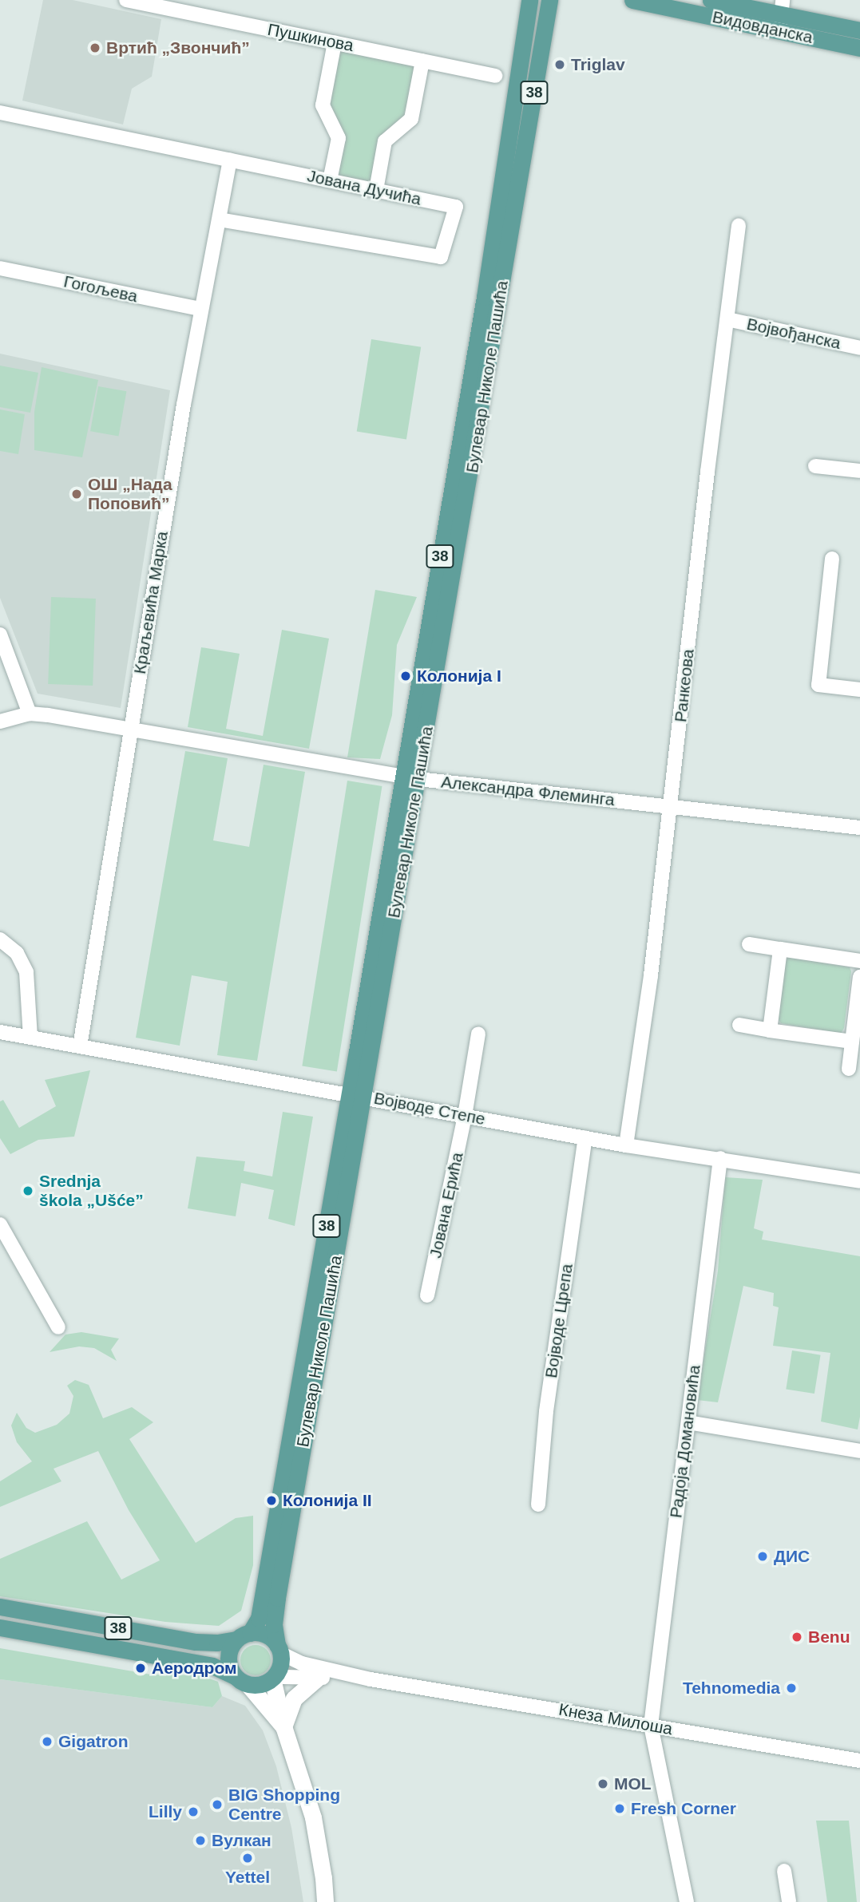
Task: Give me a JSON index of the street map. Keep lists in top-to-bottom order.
{
  "streets": {
    "main road": ["Видовданска", "38", "Булевар Николе Пашића"],
    "street": [
      "Пушкинова",
      "Јована Дучића",
      "Гогољева",
      "Војвођанска",
      "Краљевића Марка",
      "Ранкеова",
      "Александра Флеминга",
      "Војводе Степе",
      "Јована Ерића",
      "Војводе Црепа",
      "Радоја Домановића",
      "Кнеза Милоша"
    ]
  },
  "crossings": [
    ["38", "Булевар Николе Пашића"],
    ["38", "Кнеза Милоша"],
    ["Јована Дучића", "Краљевића Марка"],
    ["Гогољева", "Краљевића Марка"],
    ["Војвођанска", "Ранкеова"],
    ["Булевар Николе Пашића", "Александра Флеминга"],
    ["Булевар Николе Пашића", "Војводе Степе"],
    ["Булевар Николе Пашића", "Кнеза Милоша"],
    ["Краљевића Марка", "Александра Флеминга"],
    ["Краљевића Марка", "Војводе Степе"],
    ["Ранкеова", "Александра Флеминга"],
    ["Ранкеова", "Војводе Степе"],
    ["Војводе Степе", "Јована Ерића"],
    ["Војводе Степе", "Војводе Црепа"],
    ["Војводе Степе", "Радоја Домановића"],
    ["Радоја Домановића", "Кнеза Милоша"]
  ],
  "places": [
    "Вртић „Звончић”",
    "Triglav",
    "ОШ „Нада Поповић”",
    "Колонија I",
    "Srednja škola „Ušće”",
    "Колонија II",
    "ДИС",
    "Benu",
    "Аеродром",
    "Tehnomedia",
    "Gigatron",
    "MOL",
    "BIG Shopping Centre",
    "Fresh Corner",
    "Lilly",
    "Вулкан",
    "Yettel"
  ]
}
